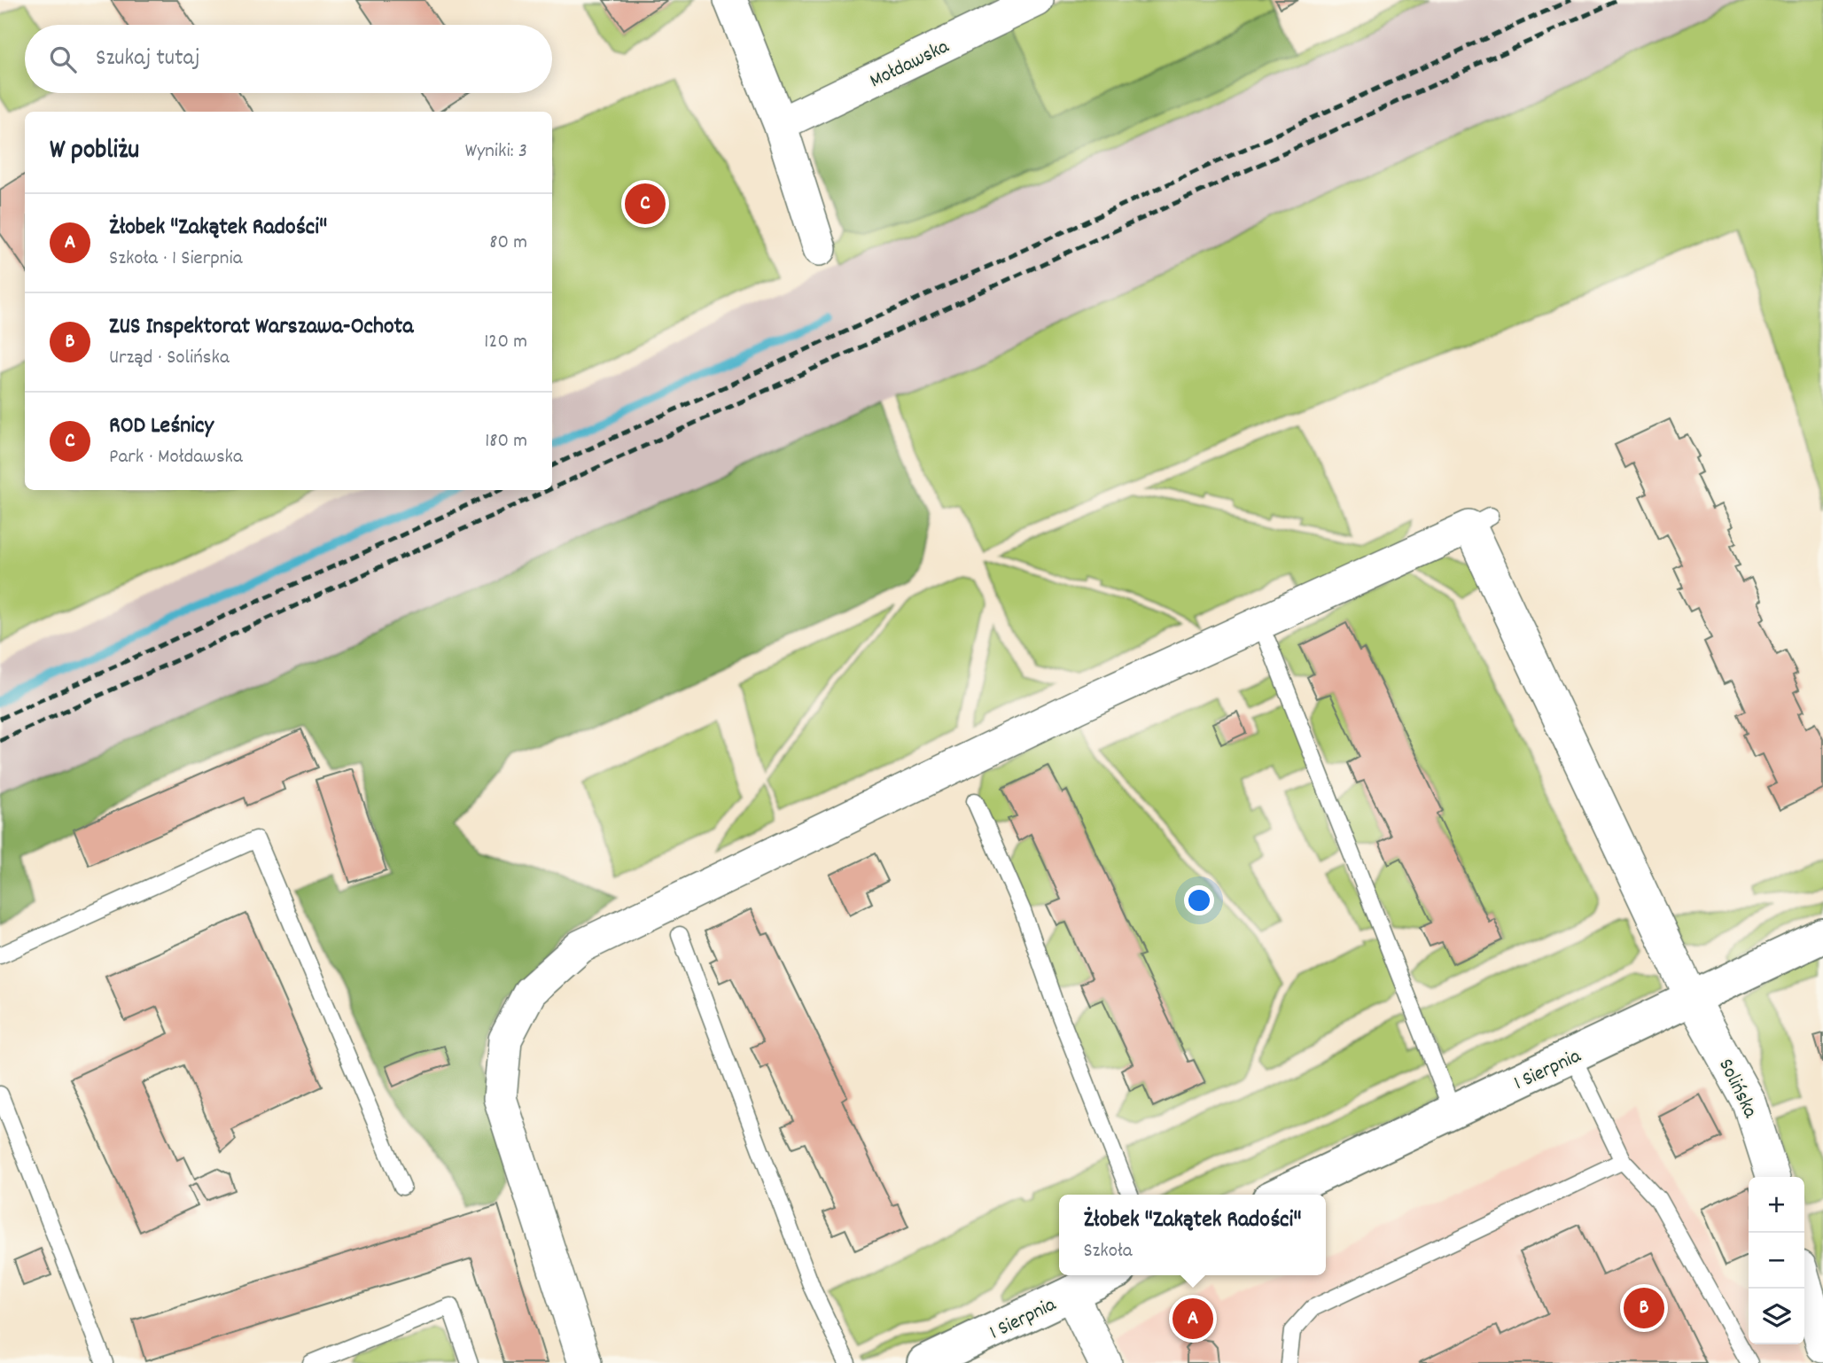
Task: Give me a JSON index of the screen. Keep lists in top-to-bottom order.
{
  "streets": {
    "street": ["Mołdawska", "1 Sierpnia", "Solińska"]
  },
  "crossings": [
    ["1 Sierpnia", "Solińska"]
  ],
  "page": {
    "search": "Szukaj tutaj",
    "heading": ["W pobliżu", "Wyniki: 3"],
    "pins": ["C", "B", "A"],
    "list": [
      {
        "mark": "A",
        "name": "Żłobek \"Zakątek Radości\"",
        "note": "Szkoła · 1 Sierpnia",
        "value": "80 m"
      },
      {
        "mark": "B",
        "name": "ZUS Inspektorat Warszawa-Ochota",
        "note": "Urząd · Solińska",
        "value": "120 m"
      },
      {
        "mark": "C",
        "name": "ROD Leśnicy",
        "note": "Park · Mołdawska",
        "value": "180 m"
      }
    ],
    "map_buttons": ["+", "−"],
    "popup": ["Żłobek \"Zakątek Radości\"", "Szkoła"]
  }
}
